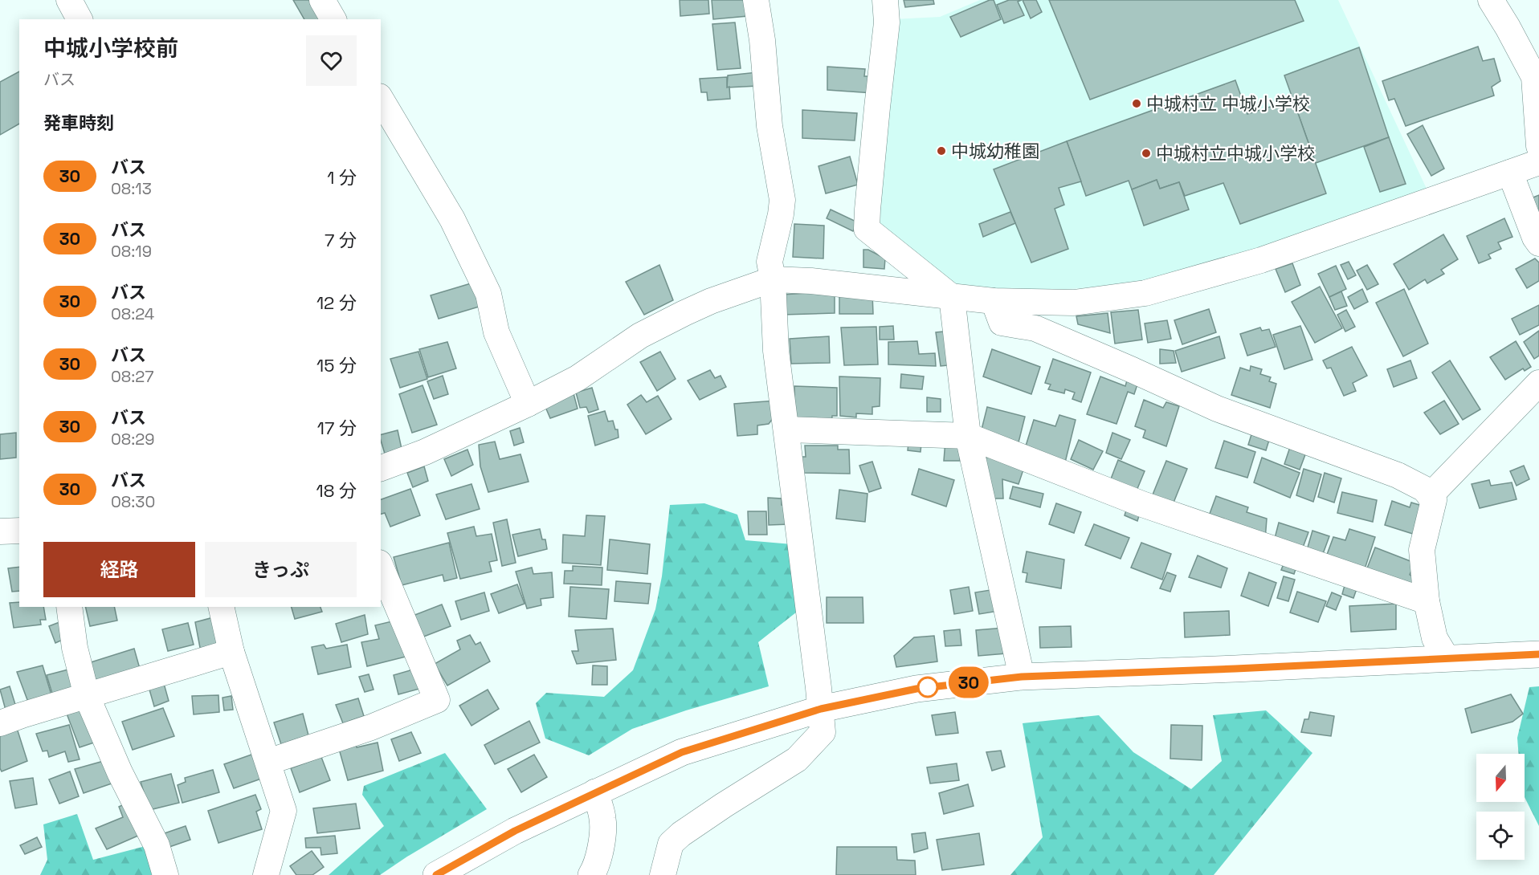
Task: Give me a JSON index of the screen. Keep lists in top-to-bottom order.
{
  "places": ["中城村立 中城小学校", "中城幼稚園", "中城村立中城小学校"],
  "lines": ["bus line 30"],
  "north": "bottom",
  "page": {
    "on_map": "30",
    "heading": [
      ["中城小学校前", "バス"],
      "発車時刻"
    ],
    "list": [
      {
        "mark": "30",
        "name": "バス",
        "note": "08:13",
        "value": "1 分"
      },
      {
        "mark": "30",
        "name": "バス",
        "note": "08:19",
        "value": "7 分"
      },
      {
        "mark": "30",
        "name": "バス",
        "note": "08:24",
        "value": "12 分"
      },
      {
        "mark": "30",
        "name": "バス",
        "note": "08:27",
        "value": "15 分"
      },
      {
        "mark": "30",
        "name": "バス",
        "note": "08:29",
        "value": "17 分"
      },
      {
        "mark": "30",
        "name": "バス",
        "note": "08:30",
        "value": "18 分"
      }
    ],
    "buttons": ["経路", "きっぷ"]
  }
}
